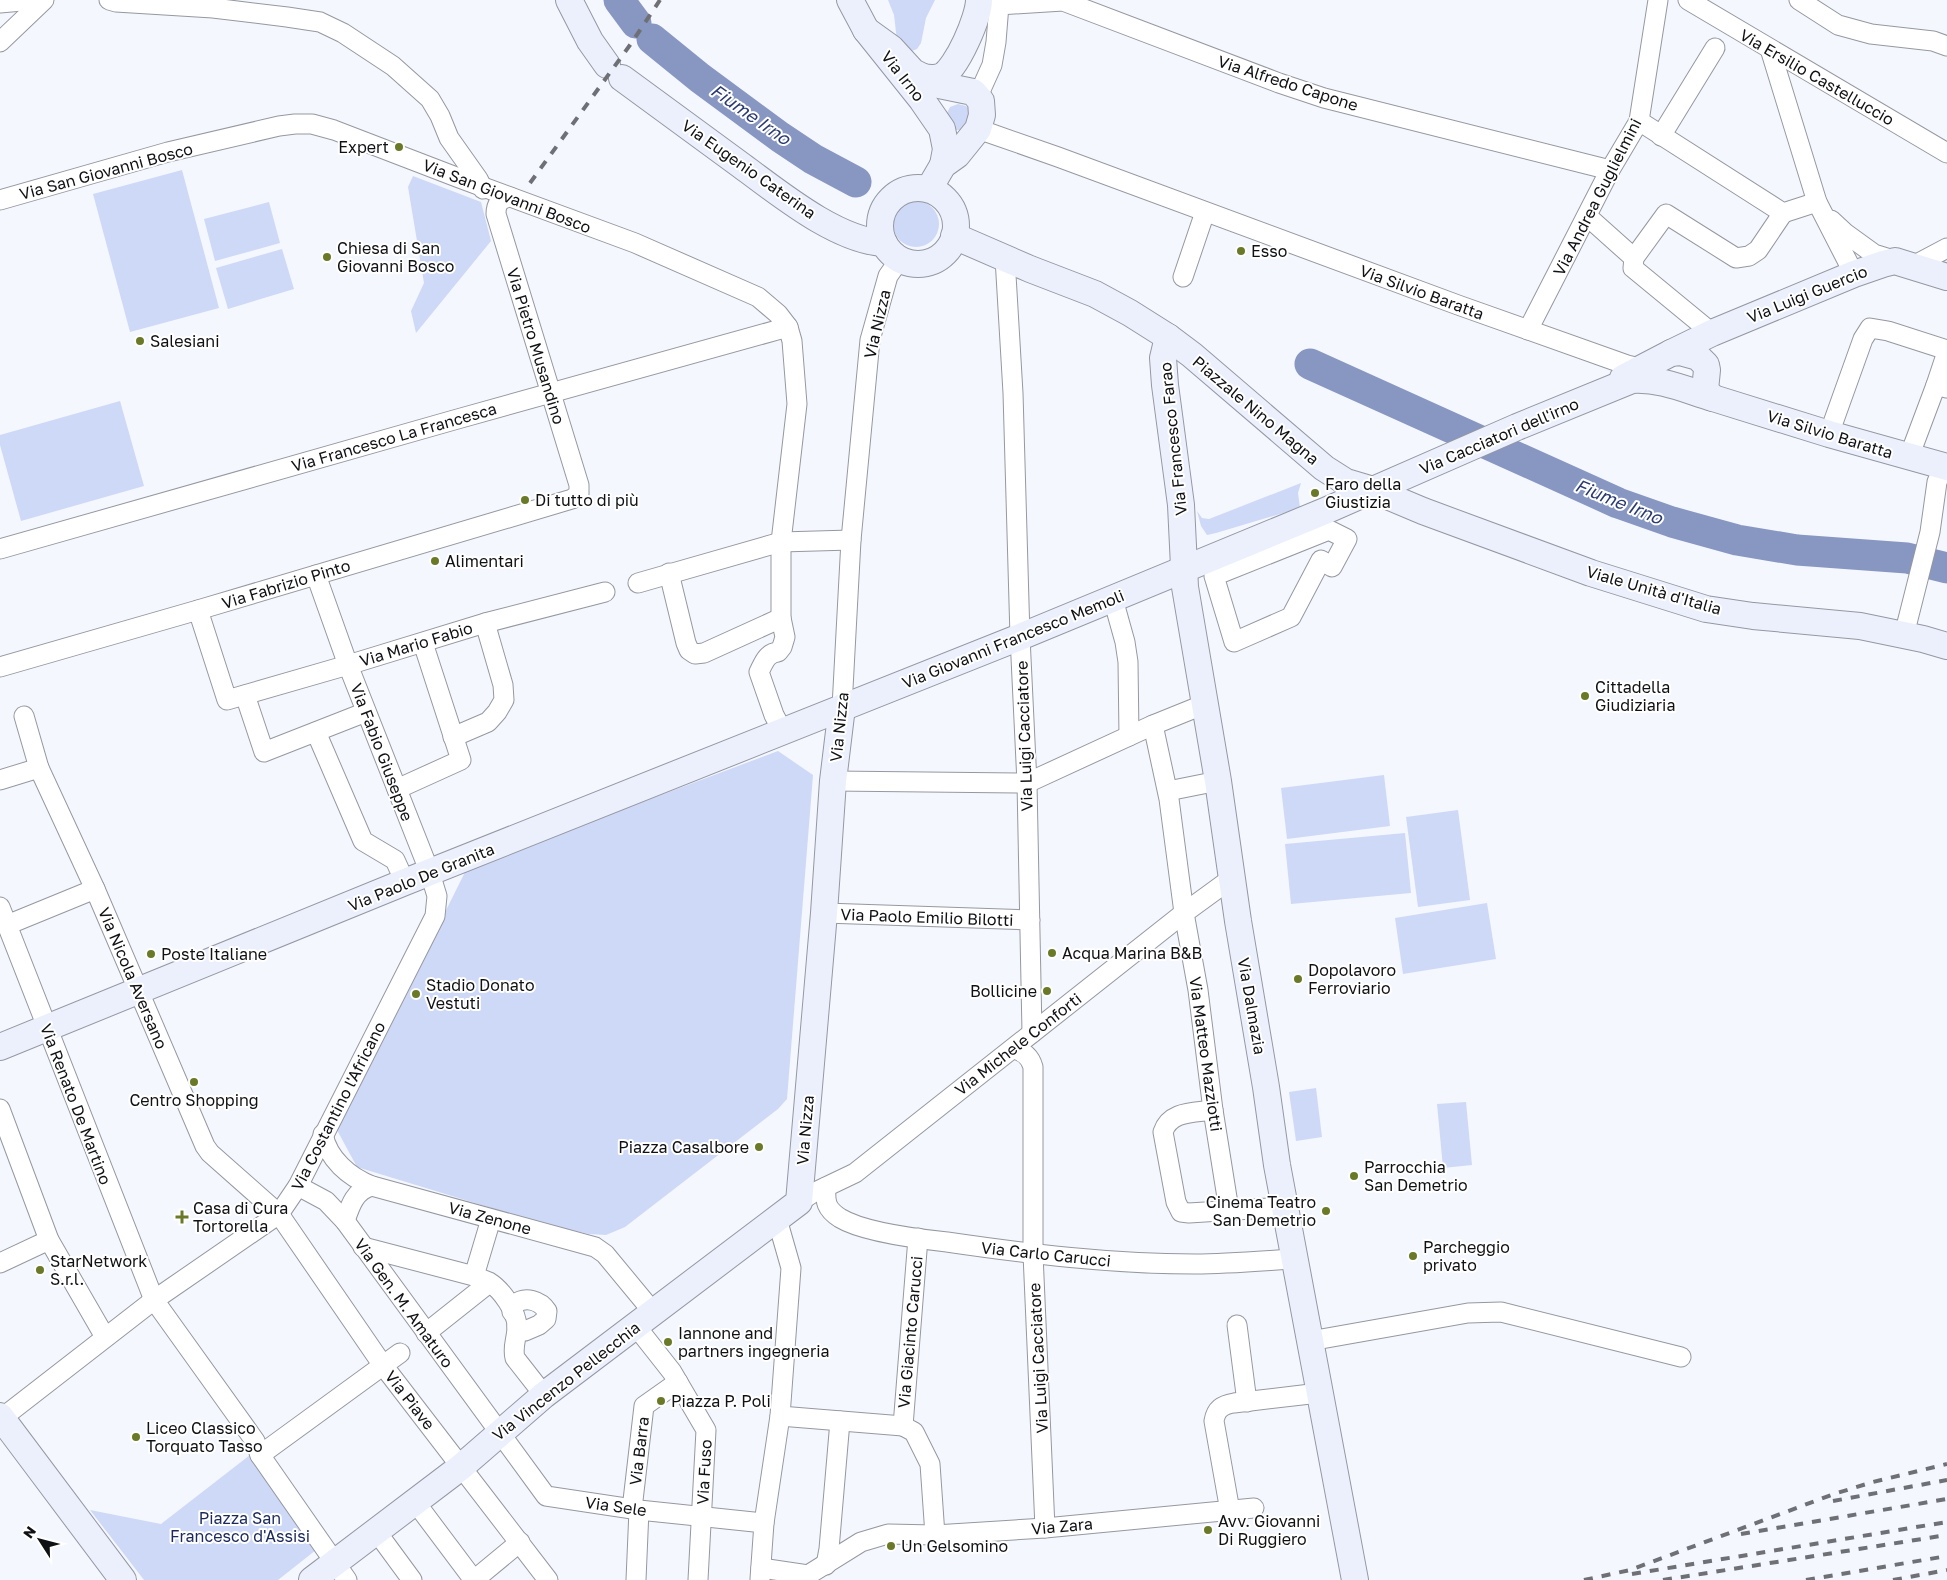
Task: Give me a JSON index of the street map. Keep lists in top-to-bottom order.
{
  "streets": {
    "main road": [
      "Via Irno",
      "Via Eugenio Caterina",
      "Via Silvio Baratta",
      "Via Luigi Guercio",
      "Via Nizza",
      "Piazzale Nino Magna",
      "Via Cacciatori dell'irno",
      "Via Francesco Farao",
      "Viale Unità d'Italia",
      "Via Giovanni Francesco Memoli",
      "Via Paolo De Granita",
      "Via Dalmazia",
      "Via Vincenzo Pellecchia"
    ],
    "street": [
      "Via Ersilio Castelluccio",
      "Via Alfredo Capone",
      "Via San Giovanni Bosco",
      "Via Andrea Guglielmini",
      "Via Pietro Musandino",
      "Via Francesco La Francesca",
      "Via Fabrizio Pinto",
      "Via Mario Fabio",
      "Via Luigi Cacciatore",
      "Via Fabio Giuseppe",
      "Via Paolo Emilio Bilotti",
      "Via Nicola Aversano",
      "Via Michele Conforti",
      "Via Matteo Mazziotti",
      "Via Renato De Martino",
      "Via Costantino l'Africano",
      "Via Zenone",
      "Via Carlo Carucci",
      "Via Gen. M. Amaturo",
      "Via Giacinto Carucci",
      "Via Piave",
      "Via Barra",
      "Via Fuso",
      "Via Sele",
      "Via Zara"
    ]
  },
  "crossings": [
    ["Via Alfredo Capone", "Via Andrea Guglielmini"],
    ["Via Eugenio Caterina", "Via Nizza"],
    ["Via San Giovanni Bosco", "Via Pietro Musandino"],
    ["Via San Giovanni Bosco", "Via Francesco La Francesca"],
    ["Via Andrea Guglielmini", "Via Silvio Baratta"],
    ["Via Silvio Baratta", "Via Cacciatori dell'irno"],
    ["Via Nizza", "Via Giovanni Francesco Memoli"],
    ["Via Nizza", "Via Paolo De Granita"],
    ["Via Nizza", "Via Paolo Emilio Bilotti"],
    ["Via Nizza", "Via Michele Conforti"],
    ["Via Nizza", "Via Vincenzo Pellecchia"],
    ["Via Pietro Musandino", "Via Francesco La Francesca"],
    ["Via Pietro Musandino", "Via Fabrizio Pinto"],
    ["Piazzale Nino Magna", "Via Cacciatori dell'irno"],
    ["Piazzale Nino Magna", "Via Francesco Farao"],
    ["Piazzale Nino Magna", "Viale Unità d'Italia"],
    ["Via Cacciatori dell'irno", "Via Francesco Farao"],
    ["Via Cacciatori dell'irno", "Viale Unità d'Italia"],
    ["Via Cacciatori dell'irno", "Via Giovanni Francesco Memoli"],
    ["Via Cacciatori dell'irno", "Via Dalmazia"],
    ["Via Francesco Farao", "Via Giovanni Francesco Memoli"],
    ["Via Francesco Farao", "Via Dalmazia"],
    ["Via Fabrizio Pinto", "Via Fabio Giuseppe"],
    ["Via Giovanni Francesco Memoli", "Via Luigi Cacciatore"],
    ["Via Giovanni Francesco Memoli", "Via Paolo De Granita"],
    ["Via Giovanni Francesco Memoli", "Via Dalmazia"],
    ["Via Mario Fabio", "Via Fabio Giuseppe"],
    ["Via Luigi Cacciatore", "Via Paolo Emilio Bilotti"],
    ["Via Luigi Cacciatore", "Via Michele Conforti"],
    ["Via Luigi Cacciatore", "Via Carlo Carucci"],
    ["Via Luigi Cacciatore", "Via Zara"],
    ["Via Fabio Giuseppe", "Via Paolo De Granita"],
    ["Via Fabio Giuseppe", "Via Costantino l'Africano"],
    ["Via Paolo De Granita", "Via Nicola Aversano"],
    ["Via Paolo De Granita", "Via Renato De Martino"],
    ["Via Paolo De Granita", "Via Costantino l'Africano"],
    ["Via Nicola Aversano", "Via Costantino l'Africano"],
    ["Via Nicola Aversano", "Via Piave"],
    ["Via Dalmazia", "Via Michele Conforti"],
    ["Via Dalmazia", "Via Carlo Carucci"],
    ["Via Michele Conforti", "Via Matteo Mazziotti"],
    ["Via Michele Conforti", "Via Carlo Carucci"],
    ["Via Michele Conforti", "Via Vincenzo Pellecchia"],
    ["Via Renato De Martino", "Via Costantino l'Africano"],
    ["Via Costantino l'Africano", "Via Zenone"],
    ["Via Costantino l'Africano", "Via Gen. M. Amaturo"],
    ["Via Costantino l'Africano", "Via Piave"],
    ["Via Zenone", "Via Vincenzo Pellecchia"],
    ["Via Zenone", "Via Fuso"],
    ["Via Carlo Carucci", "Via Giacinto Carucci"],
    ["Via Gen. M. Amaturo", "Via Vincenzo Pellecchia"],
    ["Via Gen. M. Amaturo", "Via Sele"],
    ["Via Giacinto Carucci", "Via Zara"],
    ["Via Vincenzo Pellecchia", "Via Piave"],
    ["Via Vincenzo Pellecchia", "Via Fuso"],
    ["Via Vincenzo Pellecchia", "Via Sele"],
    ["Via Barra", "Via Fuso"],
    ["Via Barra", "Via Sele"],
    ["Via Fuso", "Via Sele"]
  ],
  "water": ["Fiume Irno"],
  "parks": ["Piazza San Francesco d'Assisi"],
  "places": {
    "other": [
      "Expert",
      "Esso",
      "Chiesa di San Giovanni Bosco",
      "Salesiani",
      "Faro della Giustizia",
      "Di tutto di più",
      "Alimentari",
      "Cittadella Giudiziaria",
      "Acqua Marina B&B",
      "Poste Italiane",
      "Dopolavoro Ferroviario",
      "Bollicine",
      "Stadio Donato Vestuti",
      "Centro Shopping",
      "Piazza Casalbore",
      "Parrocchia San Demetrio",
      "Cinema Teatro San Demetrio",
      "Parcheggio privato",
      "StarNetwork S.r.l.",
      "Iannone and partners ingegneria",
      "Piazza P. Poli",
      "Liceo Classico Torquato Tasso",
      "Avv. Giovanni Di Ruggiero",
      "Un Gelsomino"
    ],
    "health": ["Casa di Cura Tortorella"]
  },
  "north": "top left"
}
